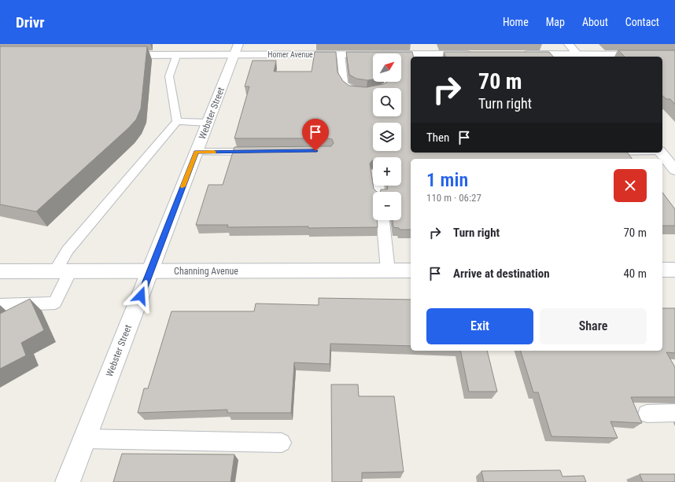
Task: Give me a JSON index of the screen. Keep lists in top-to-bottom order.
{
  "streets": {
    "street": ["Homer Avenue", "Webster Street", "Channing Avenue"]
  },
  "crossings": [
    ["Homer Avenue", "Webster Street"],
    ["Webster Street", "Channing Avenue"]
  ],
  "north": "top right",
  "page": {
    "header": "Drivr",
    "nav": [
      "Home",
      "Map",
      "About",
      "Contact"
    ],
    "map_buttons": ["+", "−"],
    "turn": ["70 m", "Turn right"],
    "then": "Then",
    "heading": ["1 min", "110 m · 06:27"],
    "list": [
      {
        "name": "Turn right",
        "value": "70 m"
      },
      {
        "name": "Arrive at destination",
        "value": "40 m"
      }
    ],
    "buttons": ["Exit", "Share"]
  }
}
